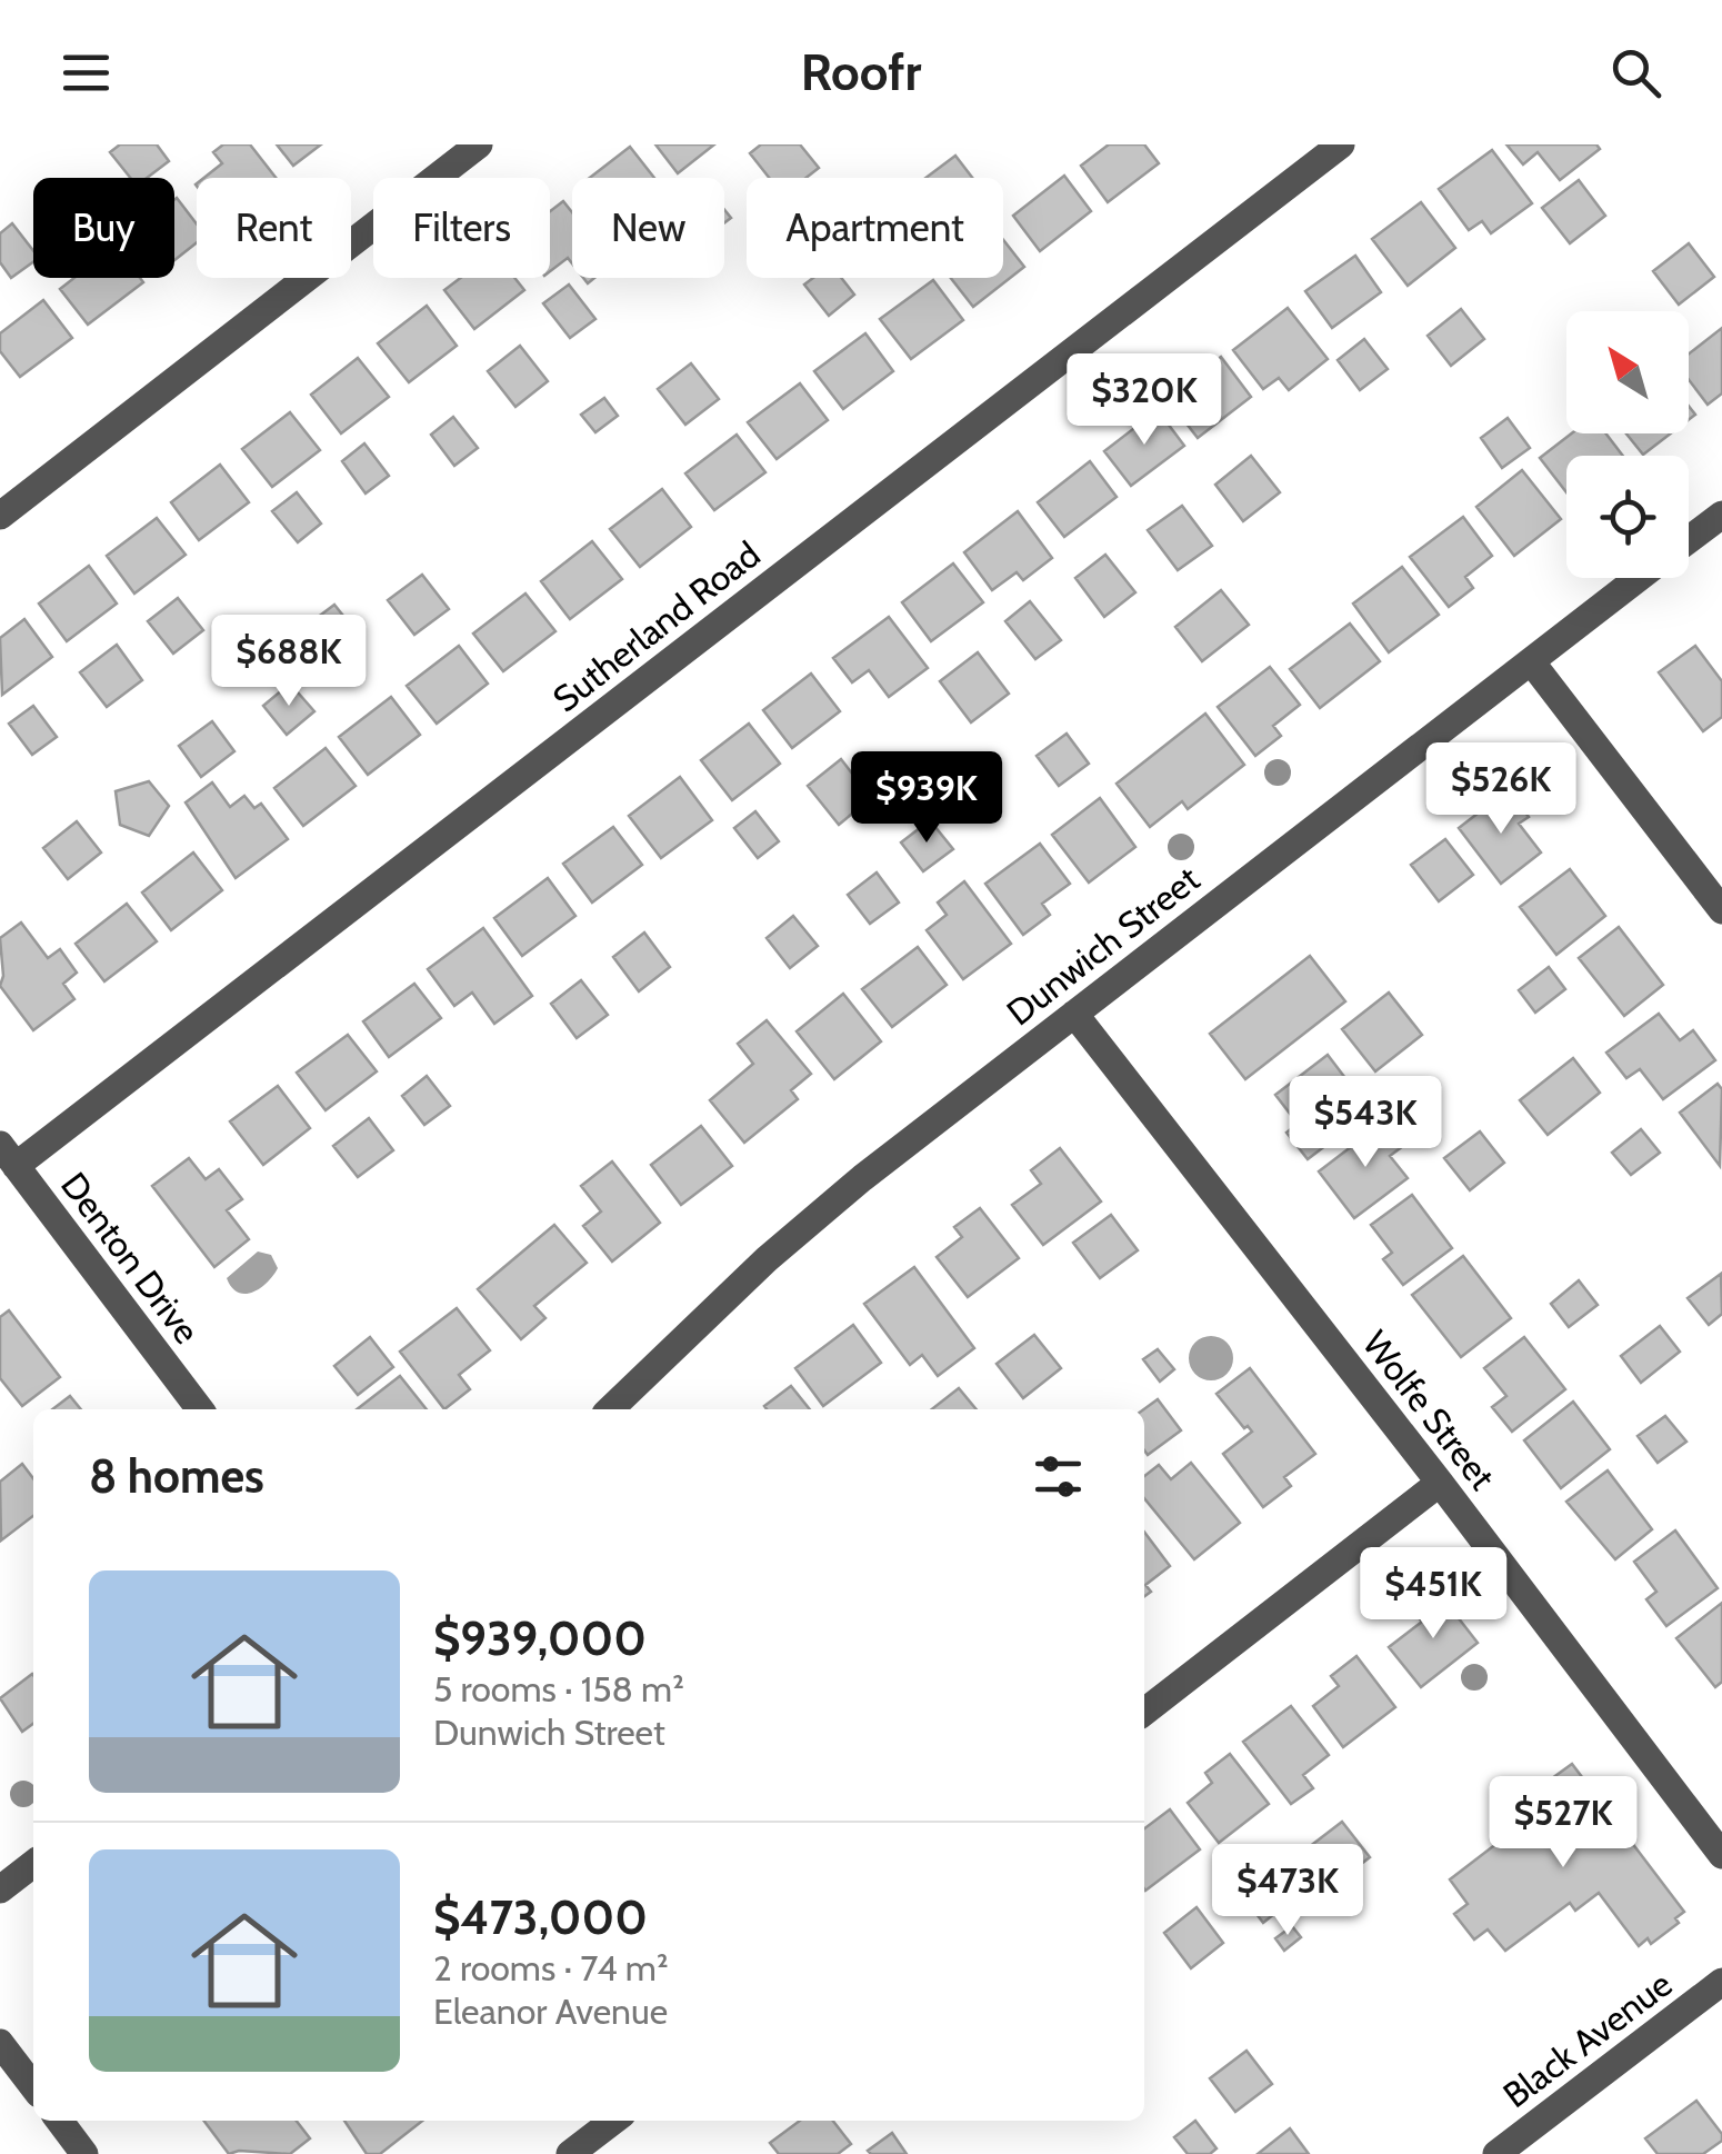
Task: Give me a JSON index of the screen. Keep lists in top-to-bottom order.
{
  "streets": {
    "street": [
      "Sutherland Road",
      "Dunwich Street",
      "Denton Drive",
      "Wolfe Street",
      "Black Avenue"
    ]
  },
  "crossings": [
    ["Sutherland Road", "Denton Drive"],
    ["Dunwich Street", "Wolfe Street"]
  ],
  "north": "top left",
  "page": {
    "header": "Roofr",
    "chip": [
      "Buy",
      "Rent",
      "Filters",
      "New",
      "Apartment"
    ],
    "price": [
      "$320K",
      "$688K",
      "$526K",
      "$939K",
      "$543K",
      "$451K",
      "$527K",
      "$473K"
    ],
    "heading": "8 homes",
    "list": [
      {
        "name": "$939,000",
        "note": "5 rooms · 158 m² · Dunwich Street"
      },
      {
        "name": "$473,000",
        "note": "2 rooms · 74 m² · Eleanor Avenue"
      }
    ]
  }
}
